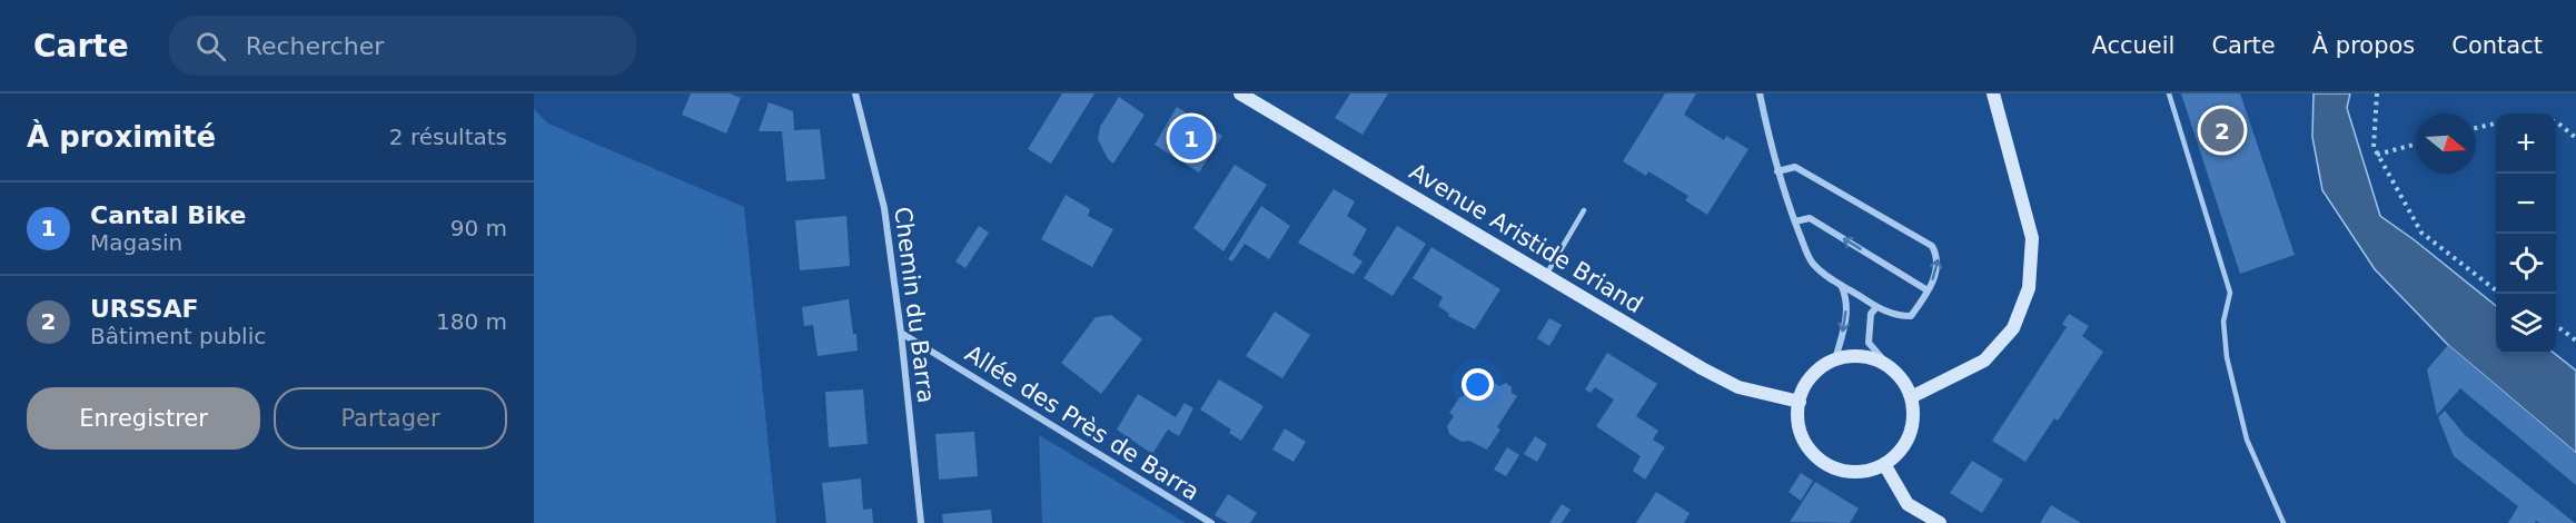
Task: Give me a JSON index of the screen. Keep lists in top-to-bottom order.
{
  "streets": {
    "main road": ["Avenue Aristide Briand"],
    "street": ["Chemin du Barra", "Allée des Près de Barra"]
  },
  "crossings": [
    ["Chemin du Barra", "Allée des Près de Barra"]
  ],
  "north": "right",
  "page": {
    "header": "Carte",
    "search": "Rechercher",
    "nav": [
      "Accueil",
      "Carte",
      "À propos",
      "Contact"
    ],
    "heading": ["À proximité", "2 résultats"],
    "pins": ["2", "1"],
    "map_buttons": ["+", "−"],
    "list": [
      {
        "mark": "1",
        "name": "Cantal Bike",
        "note": "Magasin",
        "value": "90 m"
      },
      {
        "mark": "2",
        "name": "URSSAF",
        "note": "Bâtiment public",
        "value": "180 m"
      }
    ],
    "buttons": ["Enregistrer", "Partager"]
  }
}
